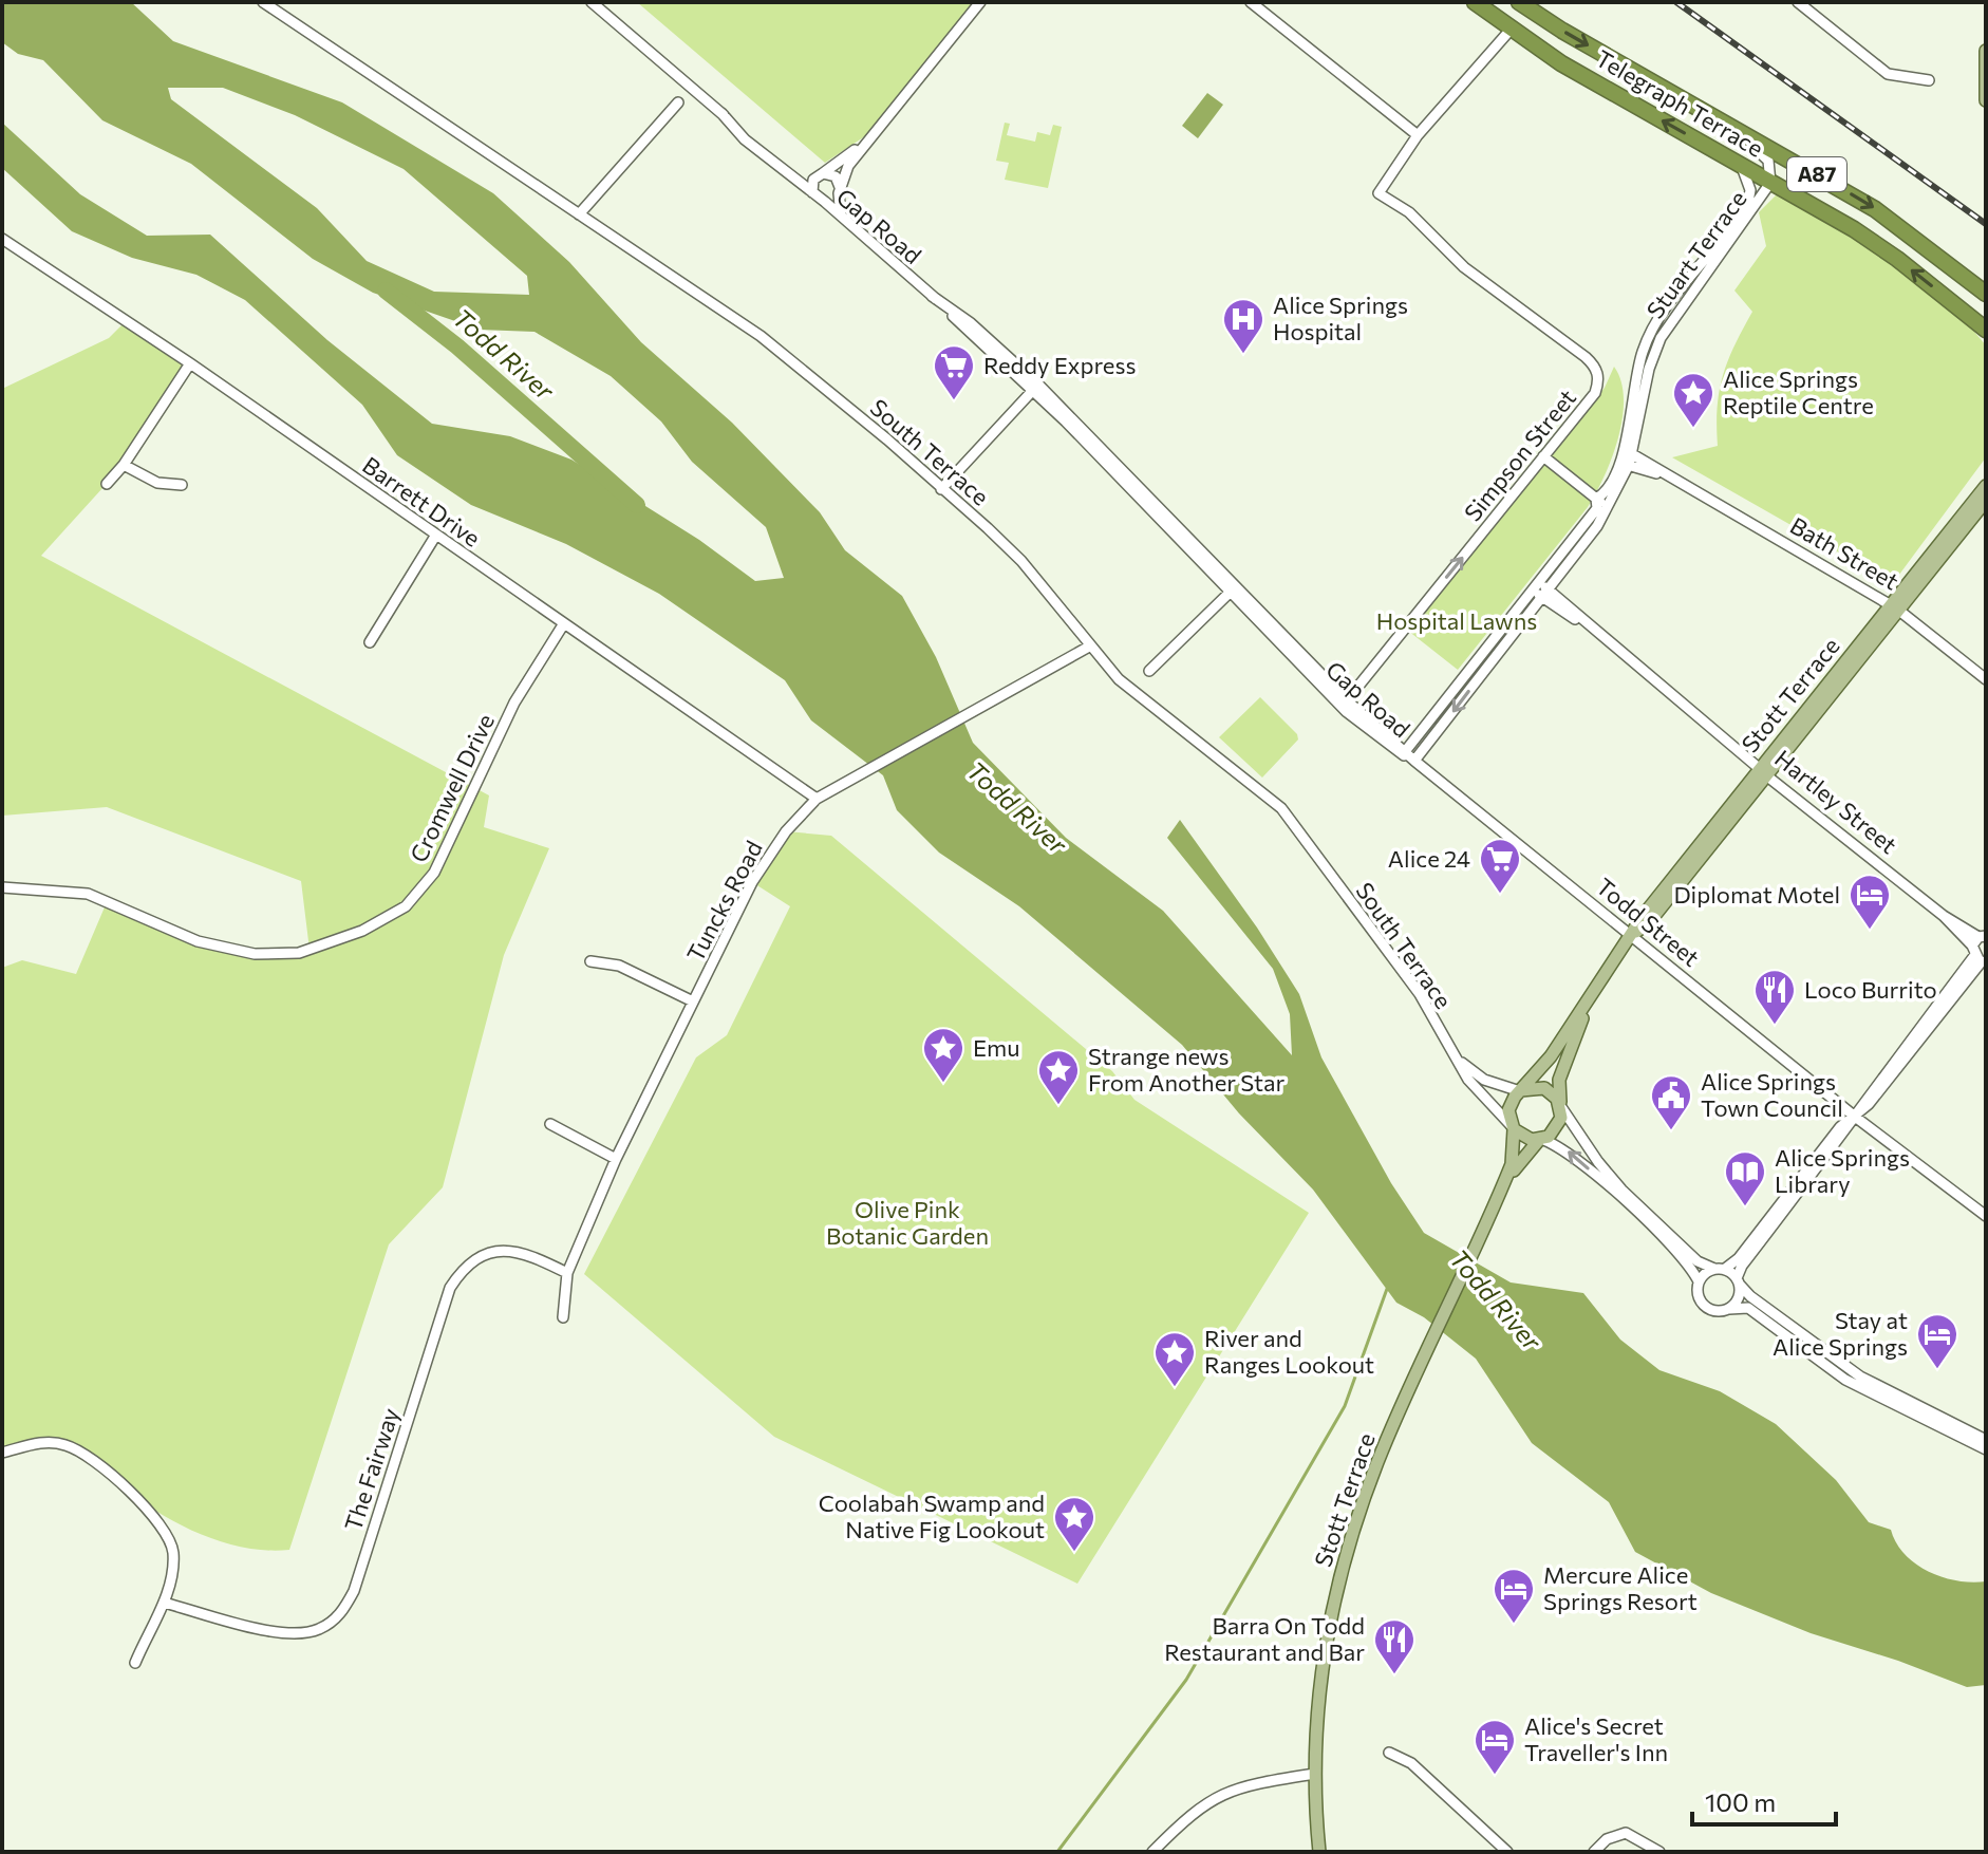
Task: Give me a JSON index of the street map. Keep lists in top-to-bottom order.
{
  "streets": {
    "highway": ["Telegraph Terrace", "A87"],
    "main road": ["Stott Terrace"],
    "street": [
      "Gap Road",
      "Stuart Terrace",
      "South Terrace",
      "Simpson Street",
      "Barrett Drive",
      "Bath Street",
      "Cromwell Drive",
      "Hartley Street",
      "Tuncks Road",
      "Todd Street",
      "The Fairway"
    ]
  },
  "crossings": [
    ["Telegraph Terrace", "Stuart Terrace"],
    ["Gap Road", "Stuart Terrace"],
    ["Gap Road", "Simpson Street"],
    ["Gap Road", "Todd Street"],
    ["Stuart Terrace", "Bath Street"],
    ["Stuart Terrace", "Hartley Street"],
    ["Stuart Terrace", "Todd Street"],
    ["South Terrace", "Stott Terrace"],
    ["South Terrace", "Tuncks Road"],
    ["Barrett Drive", "Cromwell Drive"],
    ["Barrett Drive", "Tuncks Road"],
    ["Bath Street", "Stott Terrace"],
    ["Stott Terrace", "Hartley Street"],
    ["Stott Terrace", "Todd Street"],
    ["Tuncks Road", "The Fairway"]
  ],
  "one_way": ["Simpson Street"],
  "water": ["Todd River"],
  "parks": ["Hospital Lawns", "Olive Pink Botanic Garden"],
  "places": {
    "hospital": ["Alice Springs Hospital"],
    "supermarket": ["Reddy Express", "Alice 24"],
    "place": [
      "Alice Springs Reptile Centre",
      "Emu",
      "Strange news From Another Star",
      "River and Ranges Lookout",
      "Coolabah Swamp and Native Fig Lookout"
    ],
    "hotel": [
      "Diplomat Motel",
      "Stay at Alice Springs",
      "Mercure Alice Springs Resort",
      "Alice's Secret Traveller's Inn"
    ],
    "restaurant": ["Loco Burrito", "Barra On Todd Restaurant and Bar"],
    "public building": ["Alice Springs Town Council"],
    "library": ["Alice Springs Library"]
  },
  "scale_bar": "100 m"
}
